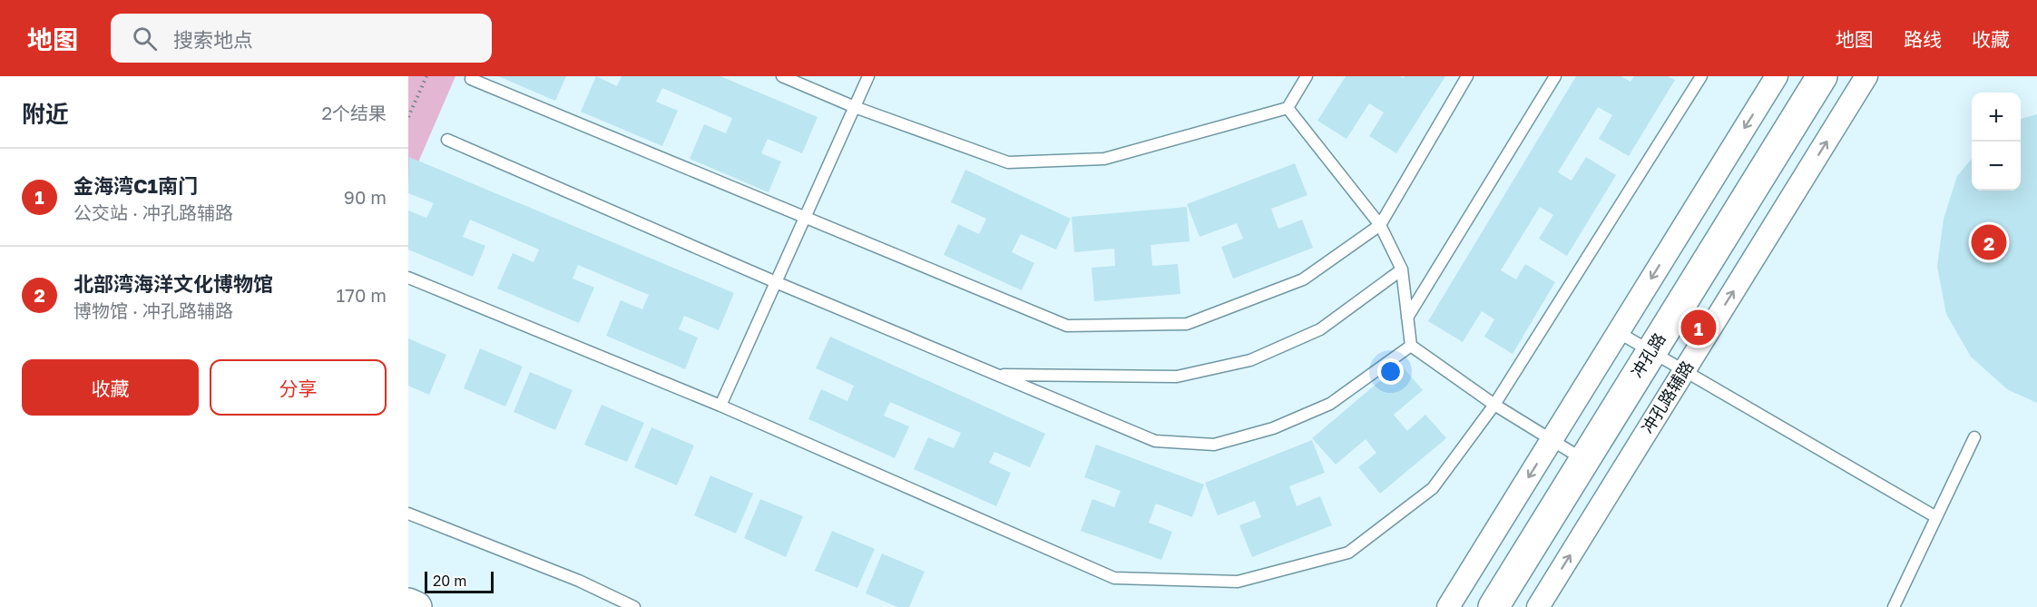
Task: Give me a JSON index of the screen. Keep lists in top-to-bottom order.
{
  "streets": {
    "main road": ["冲孔路"],
    "street": ["冲孔路辅路"]
  },
  "scale_bar": "20 m",
  "page": {
    "header": "地图",
    "search": "搜索地点",
    "nav": ["地图", "路线", "收藏"],
    "heading": ["附近", "2个结果"],
    "map_buttons": ["+", "−"],
    "list": [
      {
        "mark": "1",
        "name": "金海湾C1南门",
        "note": "公交站 · 冲孔路辅路",
        "value": "90 m"
      },
      {
        "mark": "2",
        "name": "北部湾海洋文化博物馆",
        "note": "博物馆 · 冲孔路辅路",
        "value": "170 m"
      }
    ],
    "pins": ["2", "1"],
    "buttons": ["收藏", "分享"],
    "scale": "20 m"
  }
}
